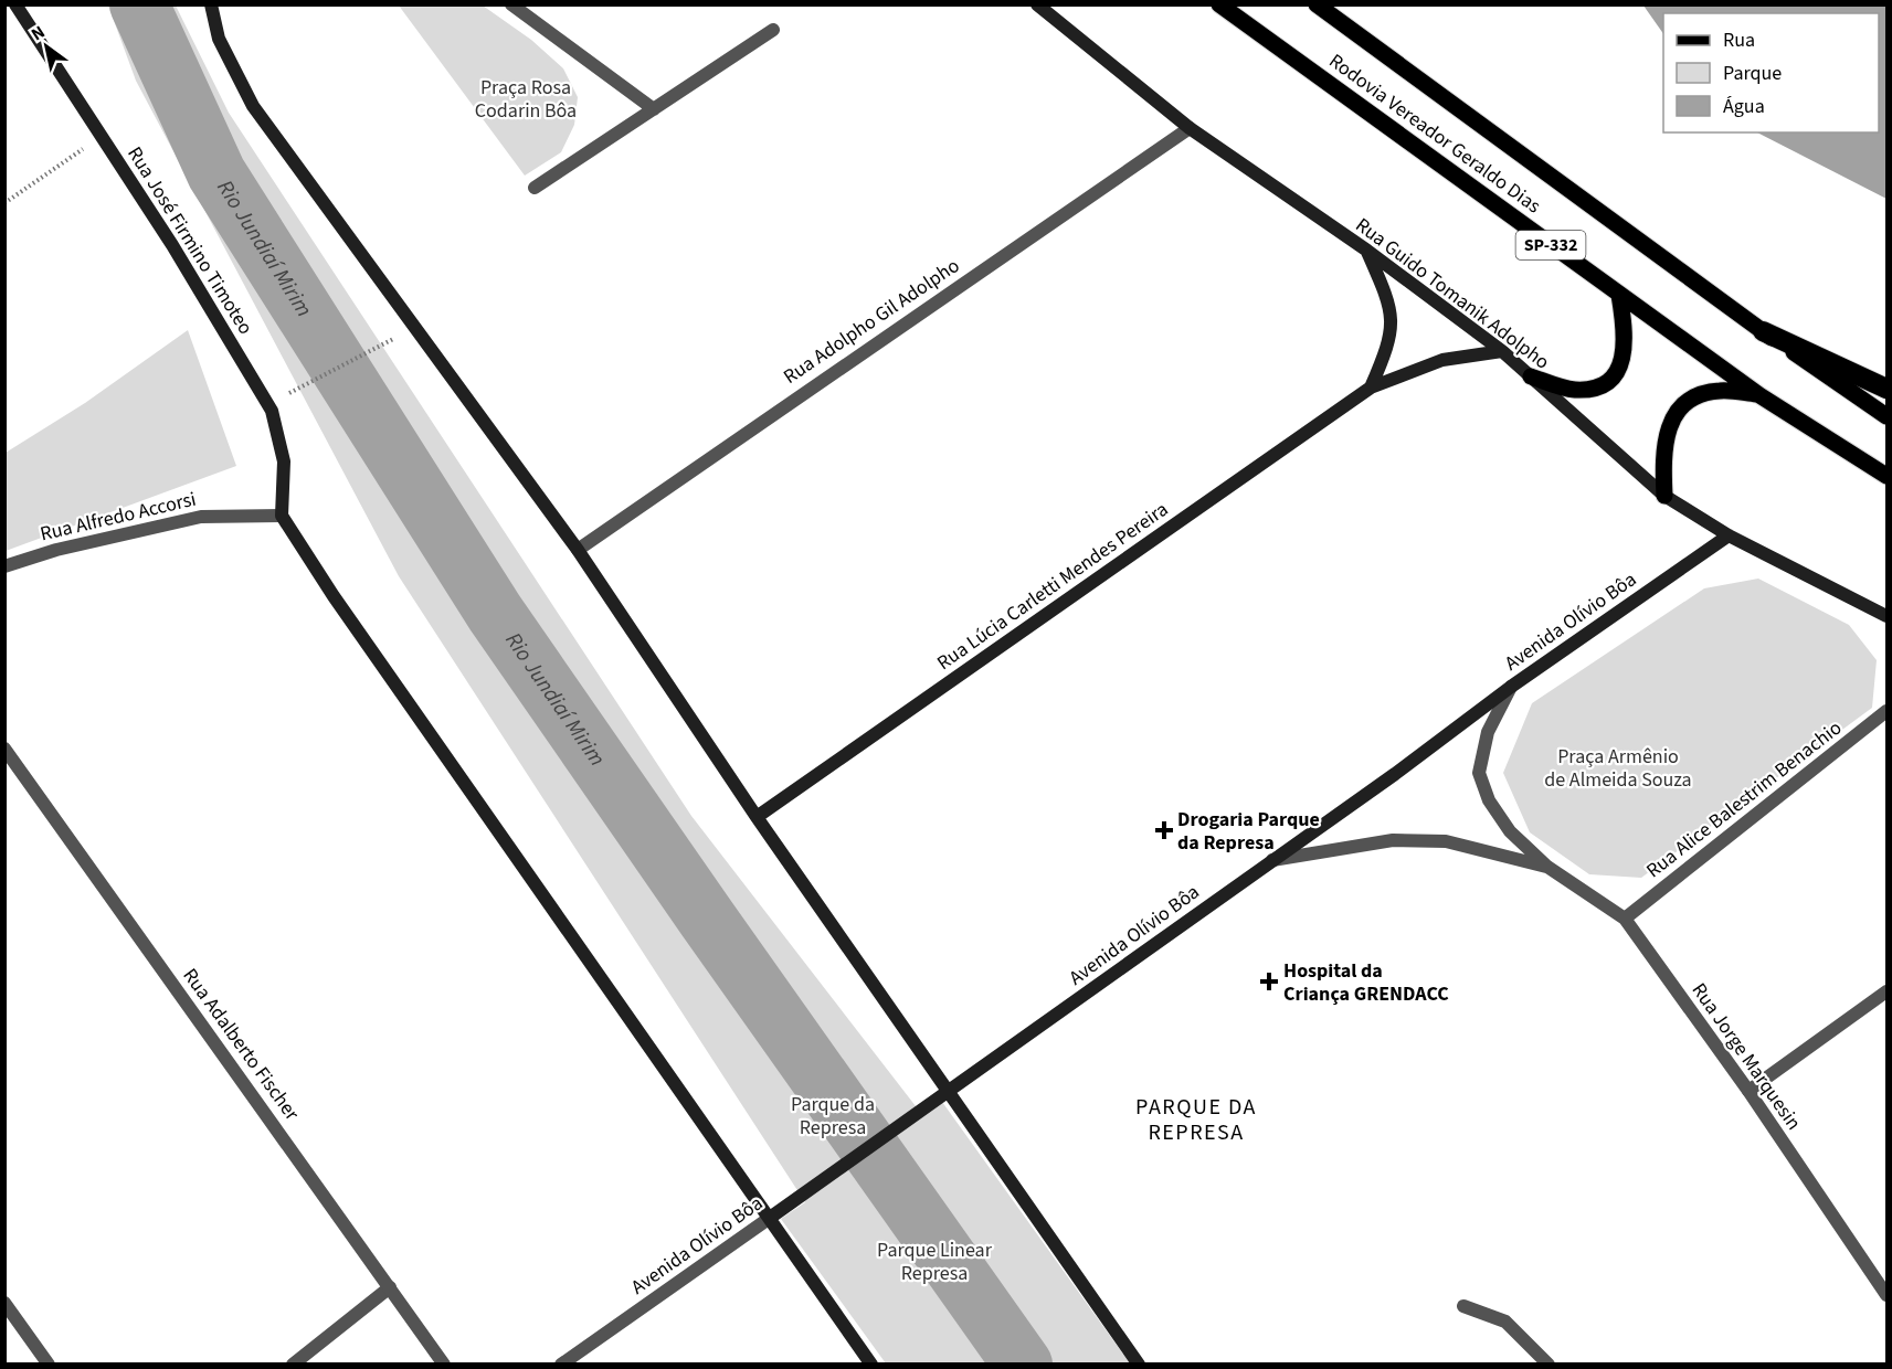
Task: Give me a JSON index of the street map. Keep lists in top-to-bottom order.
{
  "streets": {
    "main road": ["Rodovia Vereador Geraldo Dias", "SP-332"],
    "street": [
      "Rua José Firmino Timoteo",
      "Rua Guido Tomanik Adolpho",
      "Rua Adolpho Gil Adolpho",
      "Rua Alfredo Accorsi",
      "Rua Lúcia Carletti Mendes Pereira",
      "Avenida Olívio Bôa",
      "Rua Alice Balestrim Benachio",
      "Rua Adalberto Fischer",
      "Rua Jorge Marquesin"
    ]
  },
  "crossings": [
    ["Rua José Firmino Timoteo", "Rua Alfredo Accorsi"],
    ["Rua Guido Tomanik Adolpho", "Rua Adolpho Gil Adolpho"],
    ["Rua Guido Tomanik Adolpho", "Rua Lúcia Carletti Mendes Pereira"],
    ["Rua Guido Tomanik Adolpho", "Avenida Olívio Bôa"],
    ["Avenida Olívio Bôa", "Rua Jorge Marquesin"],
    ["Rua Alice Balestrim Benachio", "Rua Jorge Marquesin"]
  ],
  "districts": ["PARQUE DA REPRESA"],
  "water": ["Rio Jundiaí Mirim"],
  "parks": [
    "Praça Rosa Codarin Bôa",
    "Praça Armênio de Almeida Souza",
    "Parque da Represa",
    "Parque Linear Represa"
  ],
  "places": {
    "health": ["Drogaria Parque da Represa", "Hospital da Criança GRENDACC"]
  },
  "legend": ["Rua", "Parque", "Água"],
  "north": "top left"
}
